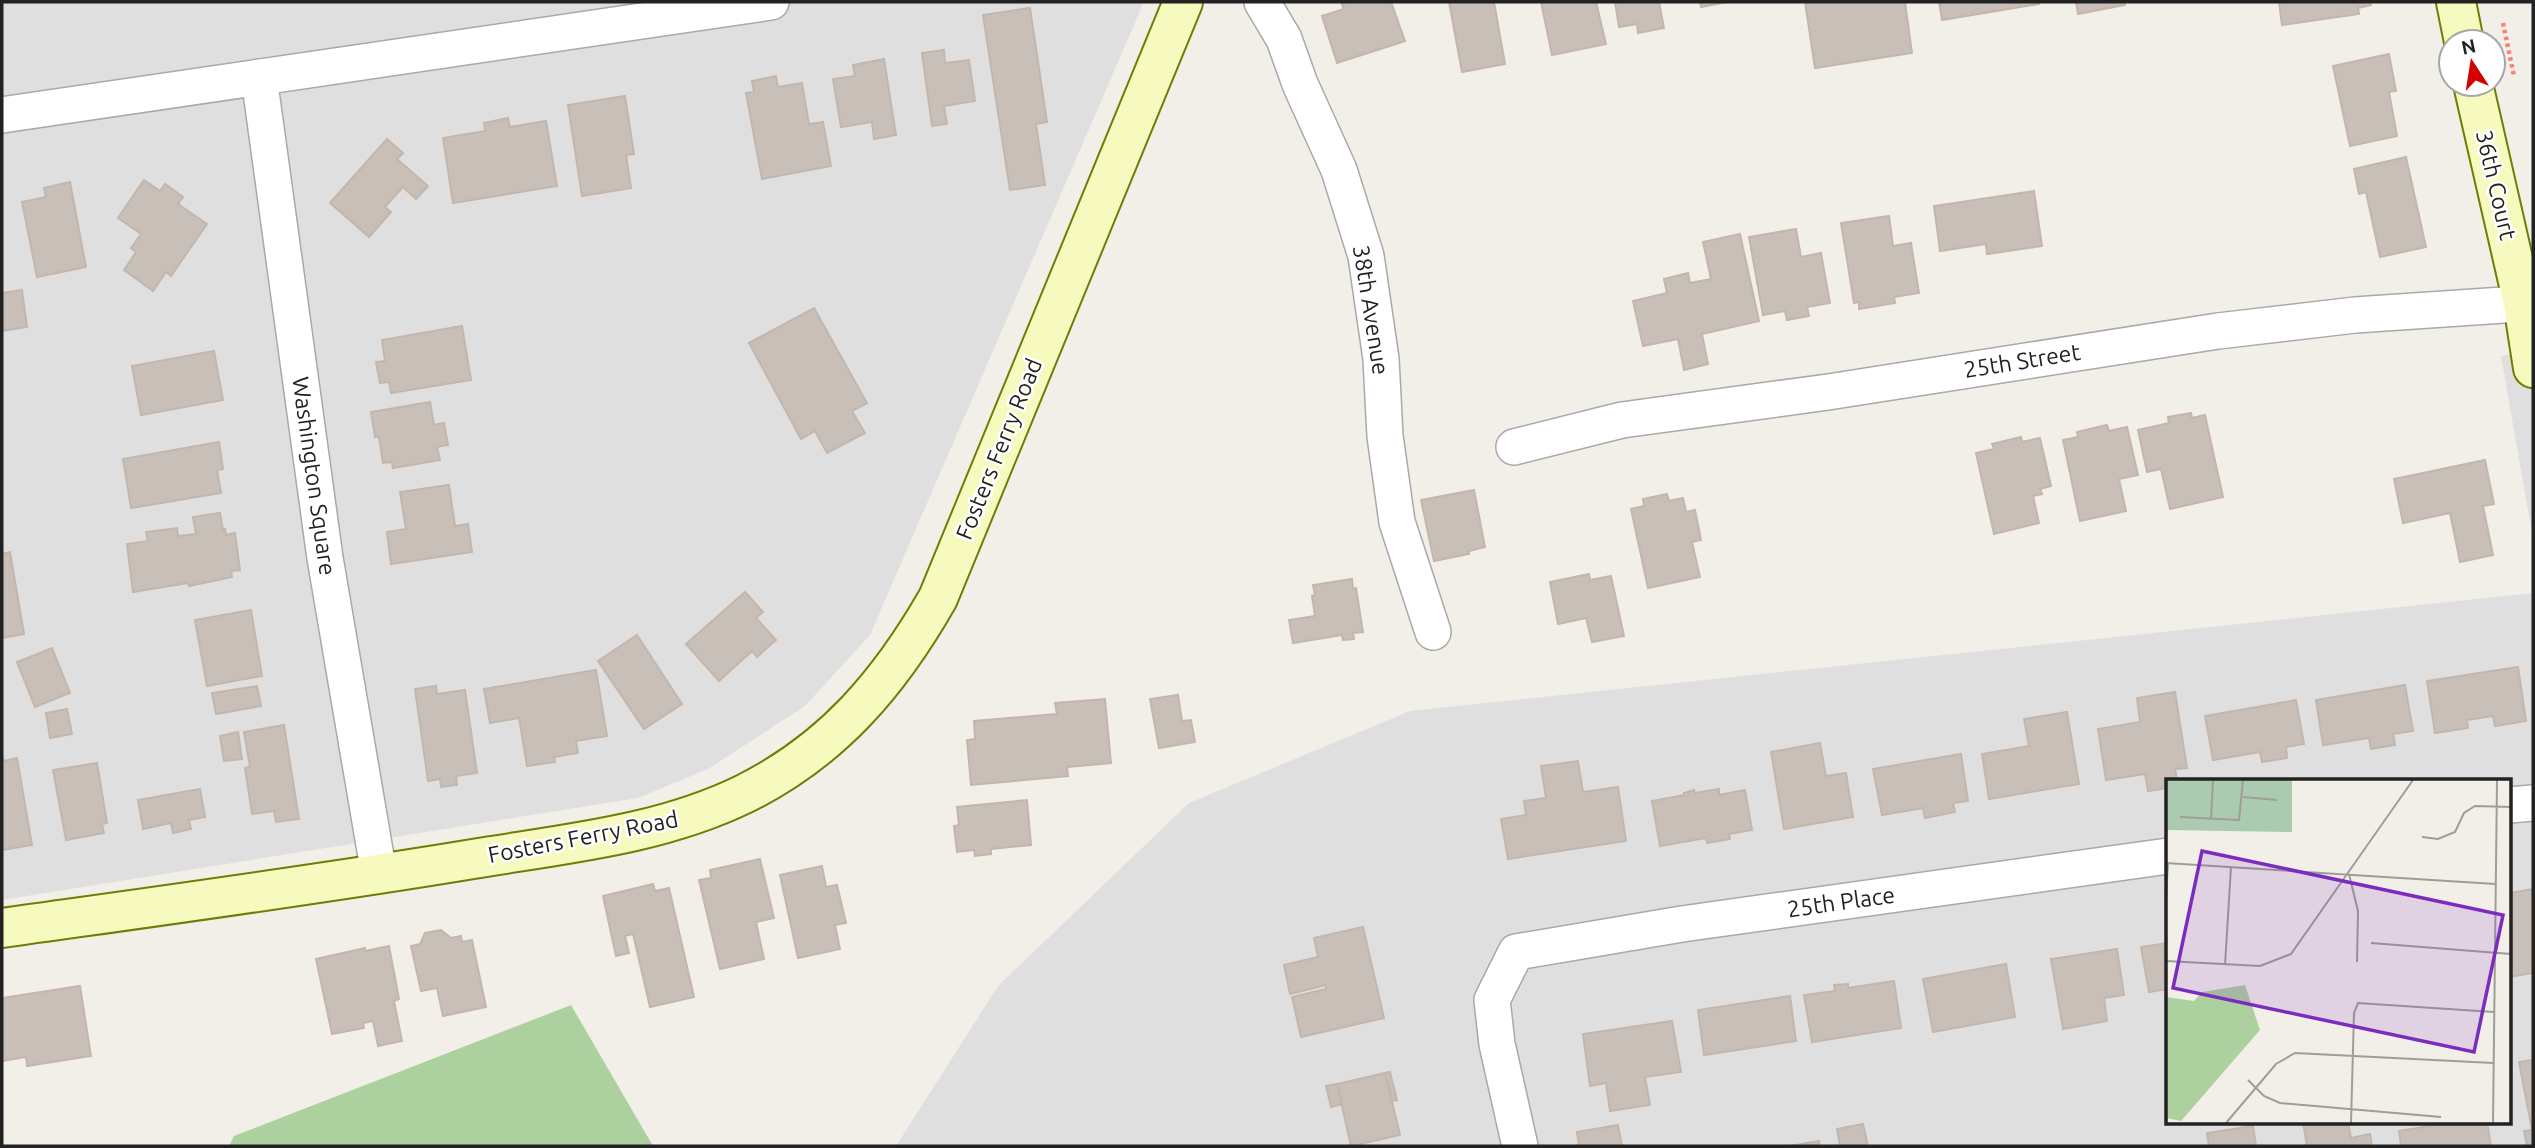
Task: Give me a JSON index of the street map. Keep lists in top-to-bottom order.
{
  "streets": {
    "street": [
      "36th Court",
      "38th Avenue",
      "25th Street",
      "Fosters Ferry Road",
      "Washington Square",
      "25th Place"
    ]
  },
  "crossings": [
    ["36th Court", "25th Street"],
    ["Fosters Ferry Road", "Washington Square"]
  ],
  "north": "top"
}
